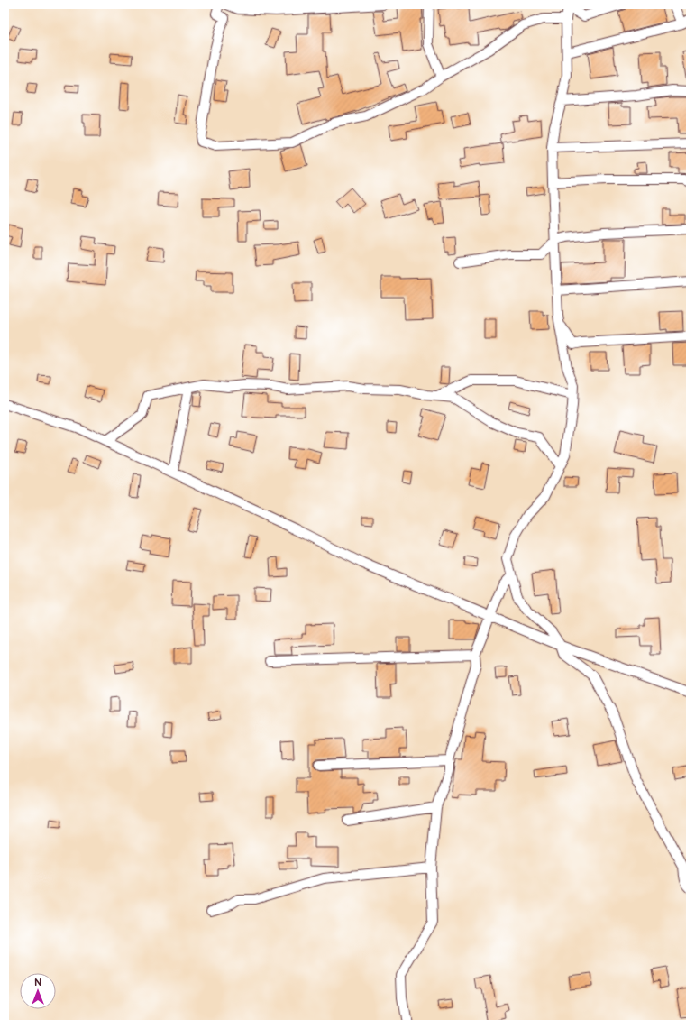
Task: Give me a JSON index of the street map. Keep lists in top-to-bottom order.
{
  "north": "top"
}
